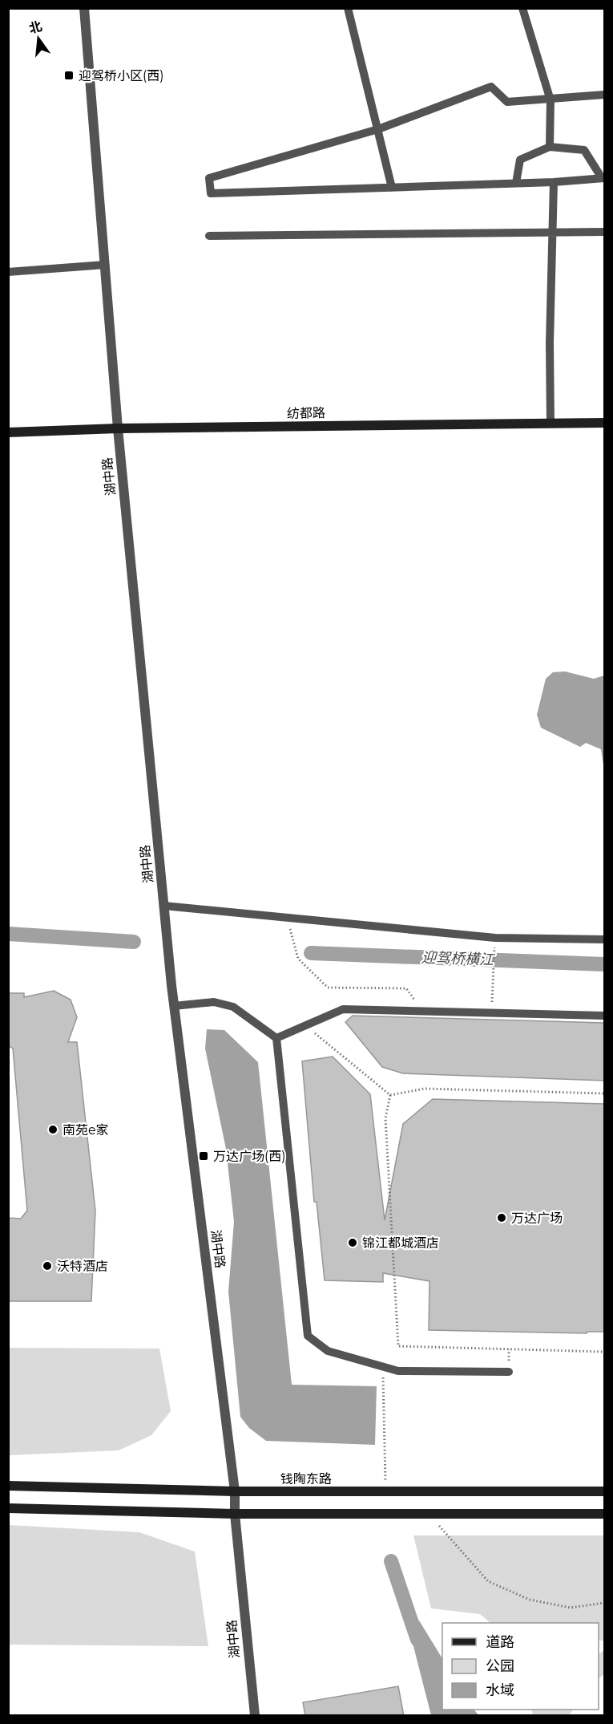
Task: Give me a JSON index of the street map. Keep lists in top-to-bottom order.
{
  "streets": {
    "street": ["纺都路", "湖中路", "钱陶东路"]
  },
  "crossings": [
    ["纺都路", "湖中路"],
    ["湖中路", "钱陶东路"]
  ],
  "water": ["迎驾桥横江"],
  "places": {
    "transit": ["迎驾桥小区(西)", "万达广场(西)"],
    "other": [
      "南苑e家",
      "万达广场",
      "锦江都城酒店",
      "沃特酒店"
    ]
  },
  "legend": ["道路", "公园", "水域"],
  "north": "top"
}
